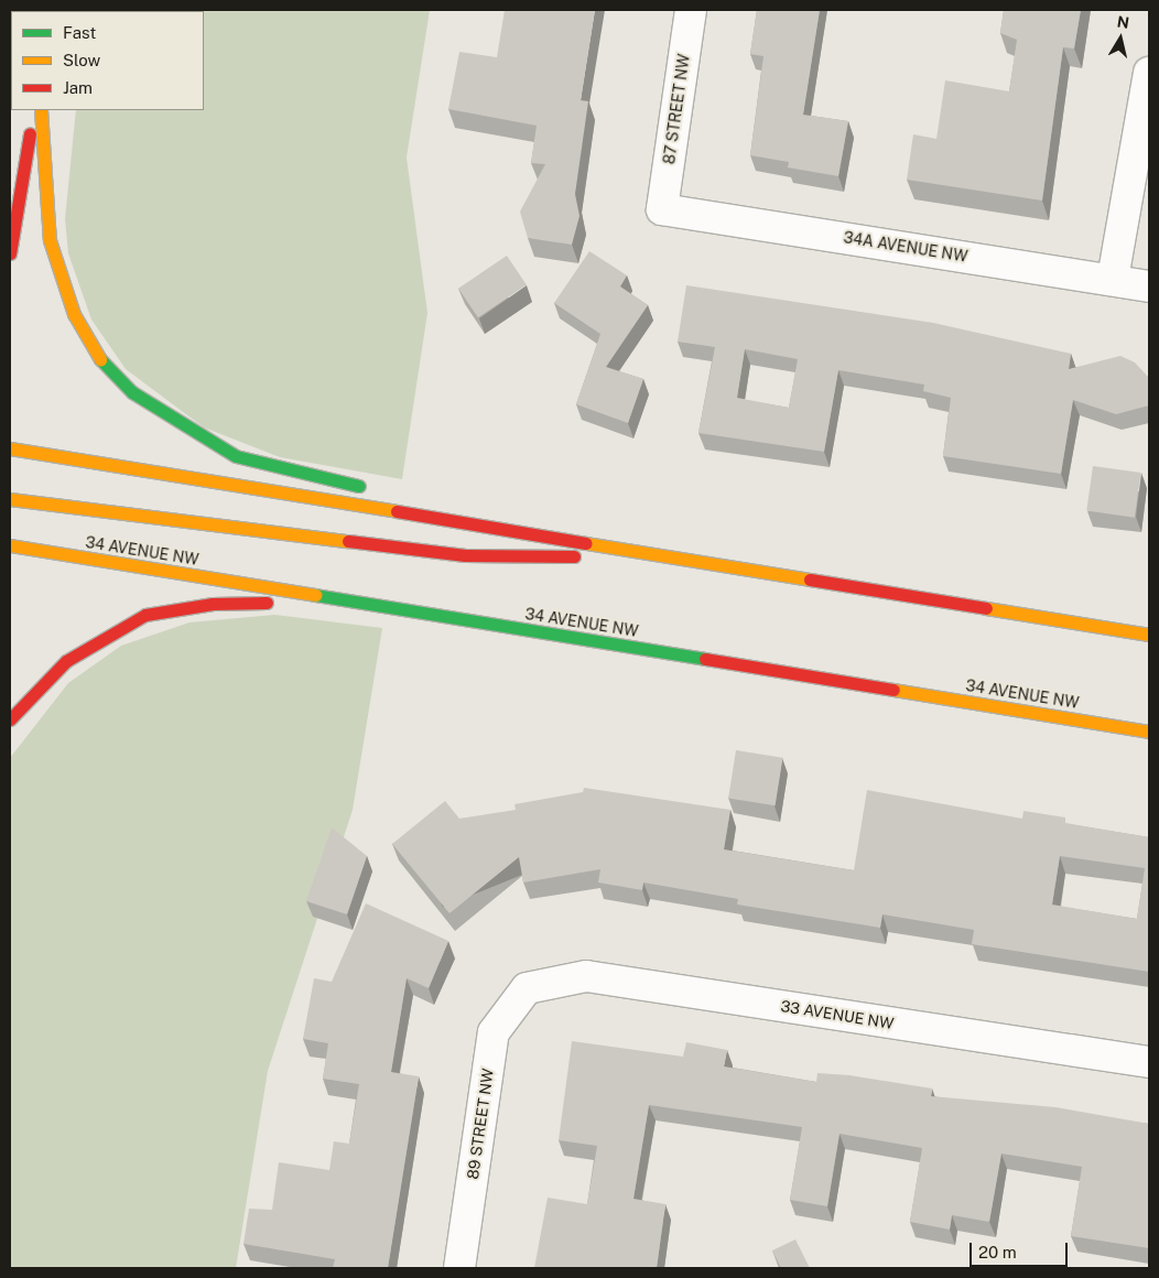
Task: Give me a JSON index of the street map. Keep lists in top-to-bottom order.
{
  "streets": {
    "main road": ["34 AVENUE NW"],
    "street": [
      "87 STREET NW",
      "34A AVENUE NW",
      "33 AVENUE NW",
      "89 STREET NW"
    ]
  },
  "crossings": [
    ["87 STREET NW", "34A AVENUE NW"],
    ["33 AVENUE NW", "89 STREET NW"]
  ],
  "legend": ["Fast", "Slow", "Jam"],
  "scale_bar": "20 m",
  "north": "top"
}
